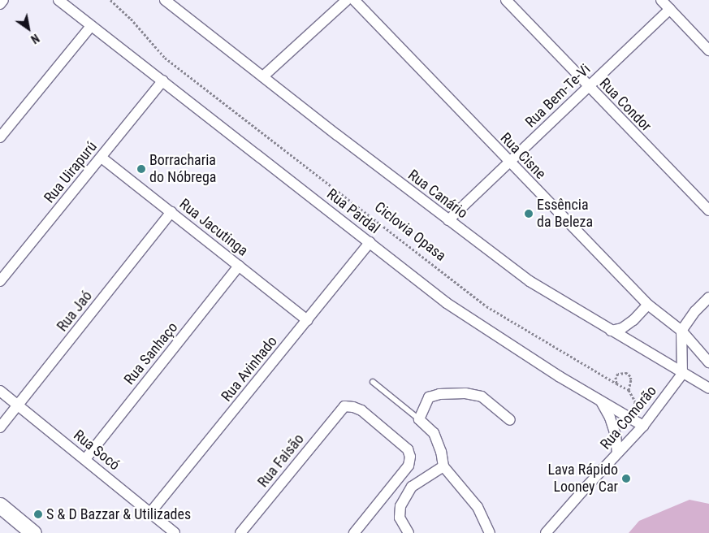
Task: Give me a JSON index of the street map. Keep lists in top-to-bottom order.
{
  "streets": {
    "street": [
      "Rua Bem-Te-Vi",
      "Rua Condor",
      "Rua Cisne",
      "Rua Uirapurú",
      "Rua Canário",
      "Rua Pardal",
      "Rua Jacutinga",
      "Rua Jaó",
      "Rua Sanhaço",
      "Rua Avinhado",
      "Rua Comorão",
      "Rua Socó",
      "Rua Faisão"
    ],
    "path": ["Ciclovia Opasa"]
  },
  "crossings": [
    ["Rua Bem-Te-Vi", "Rua Condor"],
    ["Rua Bem-Te-Vi", "Rua Cisne"],
    ["Rua Bem-Te-Vi", "Rua Canário"],
    ["Rua Uirapurú", "Rua Pardal"],
    ["Rua Uirapurú", "Rua Jacutinga"],
    ["Rua Canário", "Rua Comorão"],
    ["Rua Pardal", "Rua Avinhado"],
    ["Rua Pardal", "Rua Comorão"],
    ["Rua Jacutinga", "Rua Jaó"],
    ["Rua Jacutinga", "Rua Sanhaço"],
    ["Rua Jacutinga", "Rua Avinhado"],
    ["Rua Jaó", "Rua Socó"],
    ["Rua Sanhaço", "Rua Socó"],
    ["Rua Avinhado", "Rua Socó"]
  ],
  "places": [
    "Borracharia do Nóbrega",
    "Essência da Beleza",
    "Lava Rápido Looney Car",
    "S & D Bazzar & Utilizades"
  ],
  "north": "bottom right"
}
